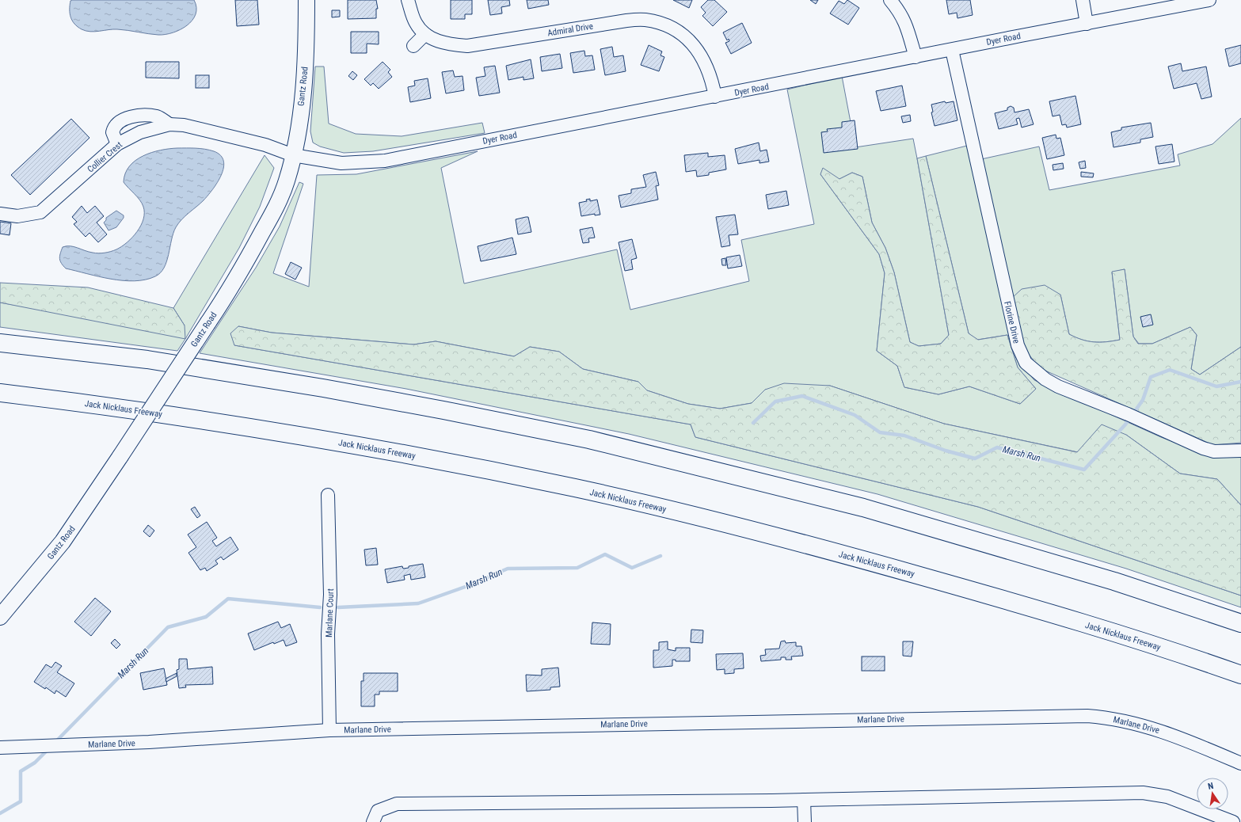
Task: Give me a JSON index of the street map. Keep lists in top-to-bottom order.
{
  "streets": {
    "highway": ["Jack Nicklaus Freeway"],
    "main road": ["Gantz Road"],
    "street": [
      "Admiral Drive",
      "Dyer Road",
      "Collier Crest",
      "Florine Drive",
      "Marlane Court",
      "Marlane Drive"
    ]
  },
  "crossings": [
    ["Admiral Drive", "Dyer Road"],
    ["Dyer Road", "Gantz Road"],
    ["Dyer Road", "Collier Crest"],
    ["Dyer Road", "Florine Drive"],
    ["Gantz Road", "Collier Crest"],
    ["Marlane Court", "Marlane Drive"]
  ],
  "water": ["Marsh Run"],
  "north": "top"
}
